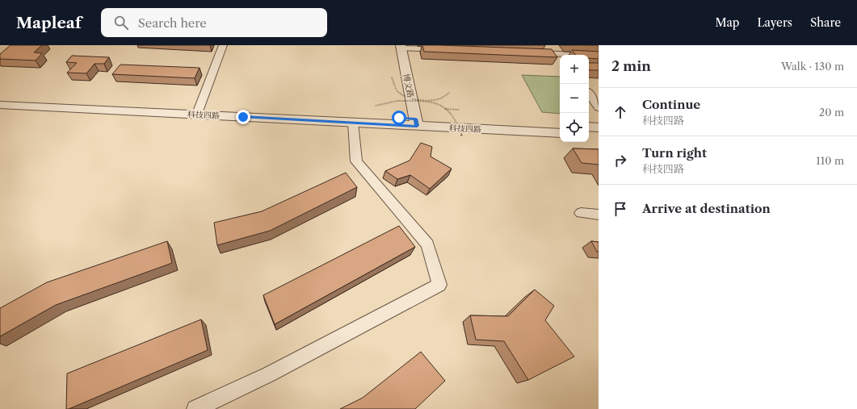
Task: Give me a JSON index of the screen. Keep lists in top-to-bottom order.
{
  "streets": {
    "street": ["博文路", "科技四路"]
  },
  "crossings": [
    ["博文路", "科技四路"]
  ],
  "page": {
    "header": "Mapleaf",
    "search": "Search here",
    "nav": ["Map", "Layers", "Share"],
    "heading": ["2 min", "Walk · 130 m"],
    "map_buttons": ["+", "−"],
    "list": [
      ["Continue", "科技四路", "20 m"],
      ["Turn right", "科技四路", "110 m"],
      "Arrive at destination"
    ]
  }
}
